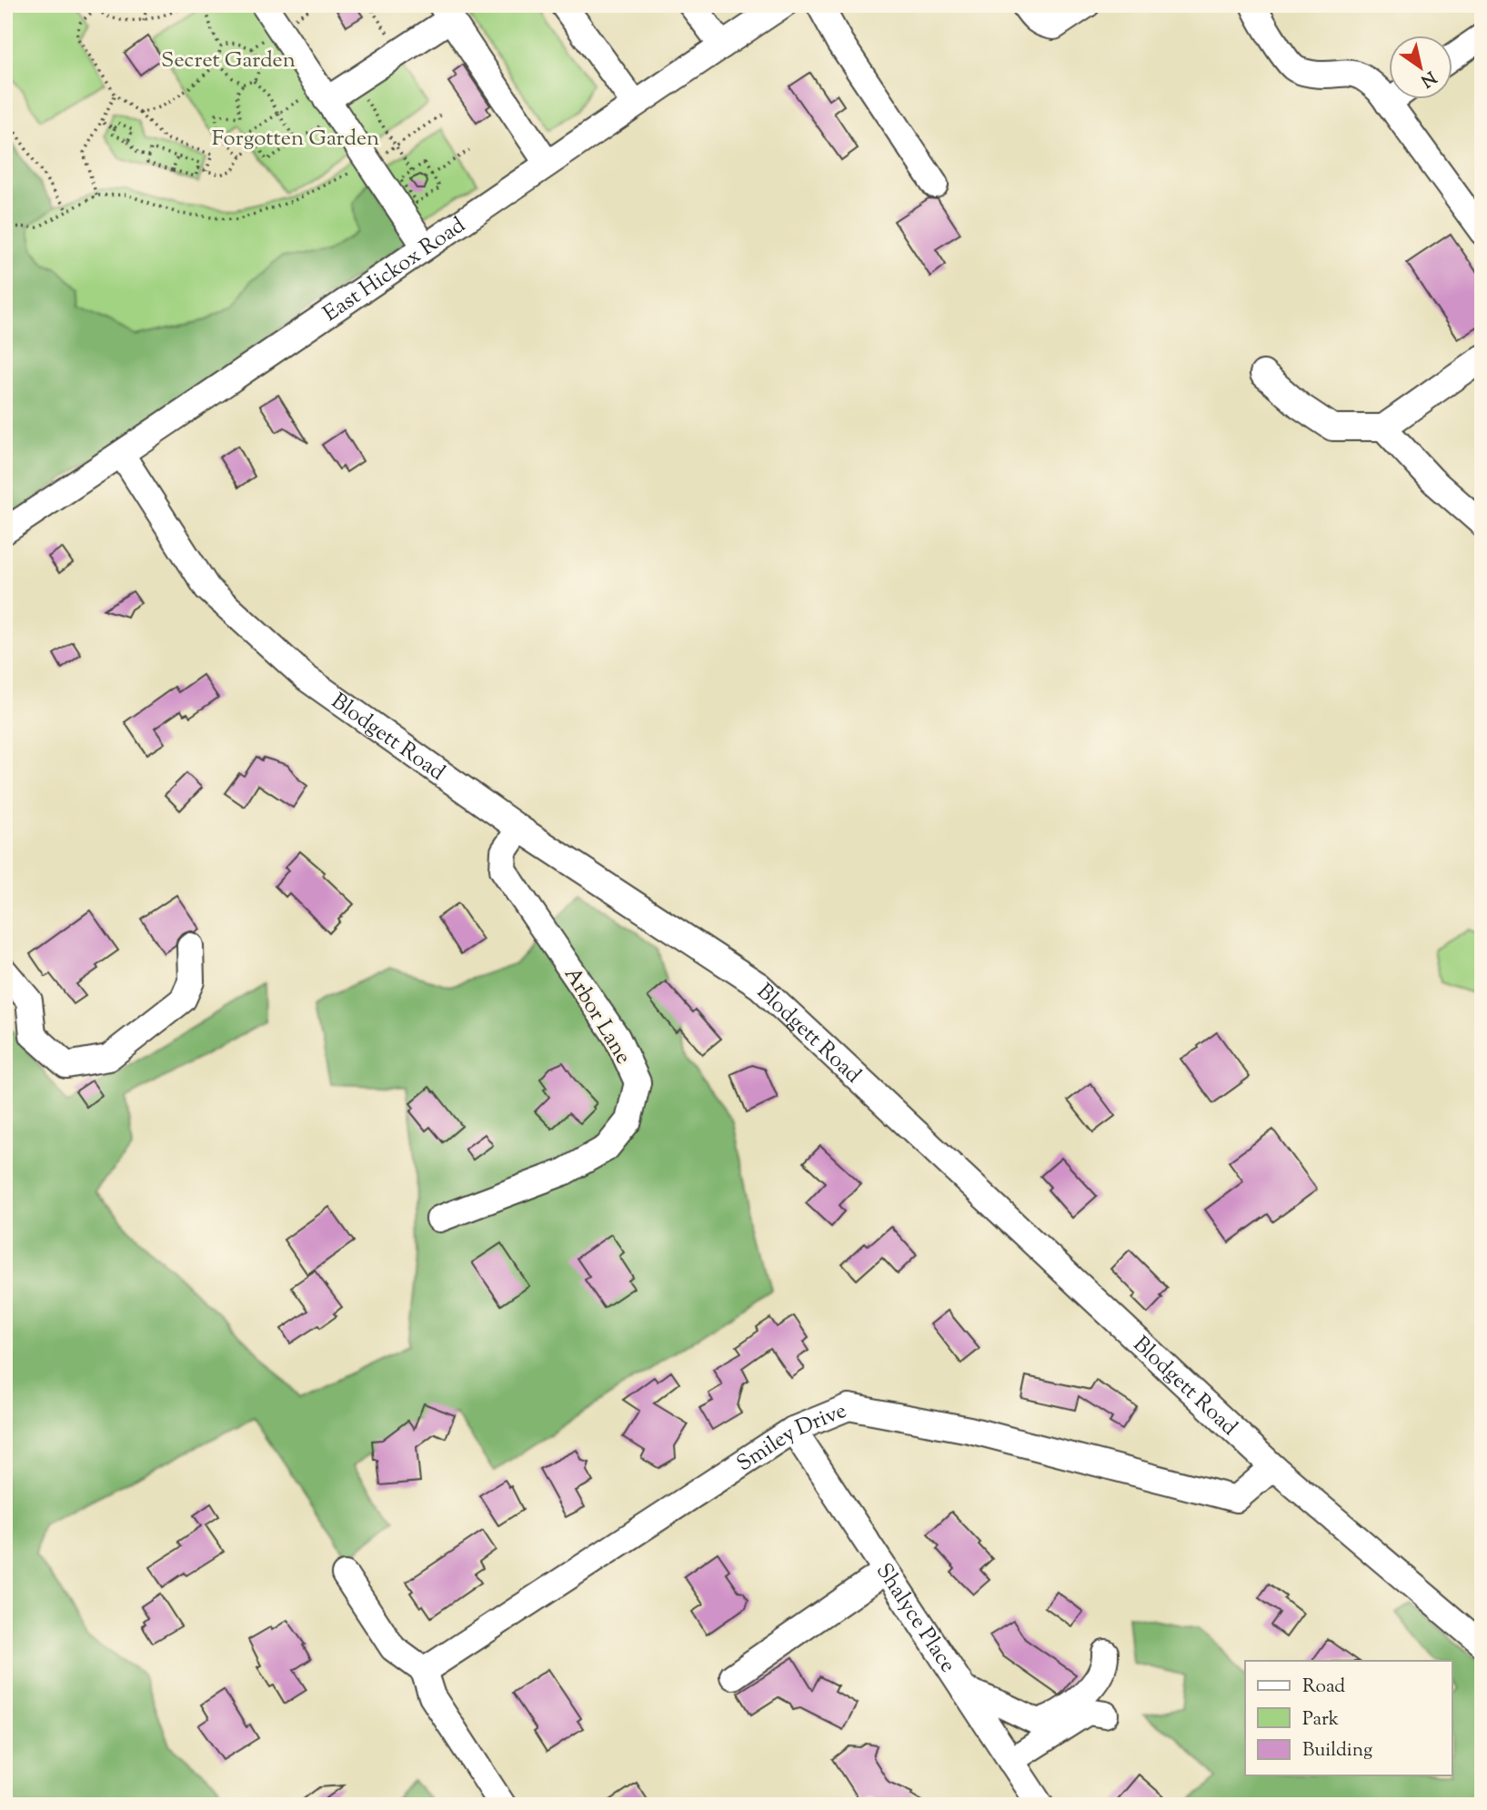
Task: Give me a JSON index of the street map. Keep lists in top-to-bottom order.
{
  "streets": {
    "street": [
      "East Hickox Road",
      "Blodgett Road",
      "Arbor Lane",
      "Smiley Drive",
      "Shalyce Place"
    ]
  },
  "crossings": [
    ["East Hickox Road", "Blodgett Road"],
    ["Blodgett Road", "Arbor Lane"],
    ["Blodgett Road", "Smiley Drive"],
    ["Smiley Drive", "Shalyce Place"]
  ],
  "parks": ["Secret Garden", "Forgotten Garden"],
  "legend": ["Road", "Park", "Building"],
  "north": "bottom right"
}
